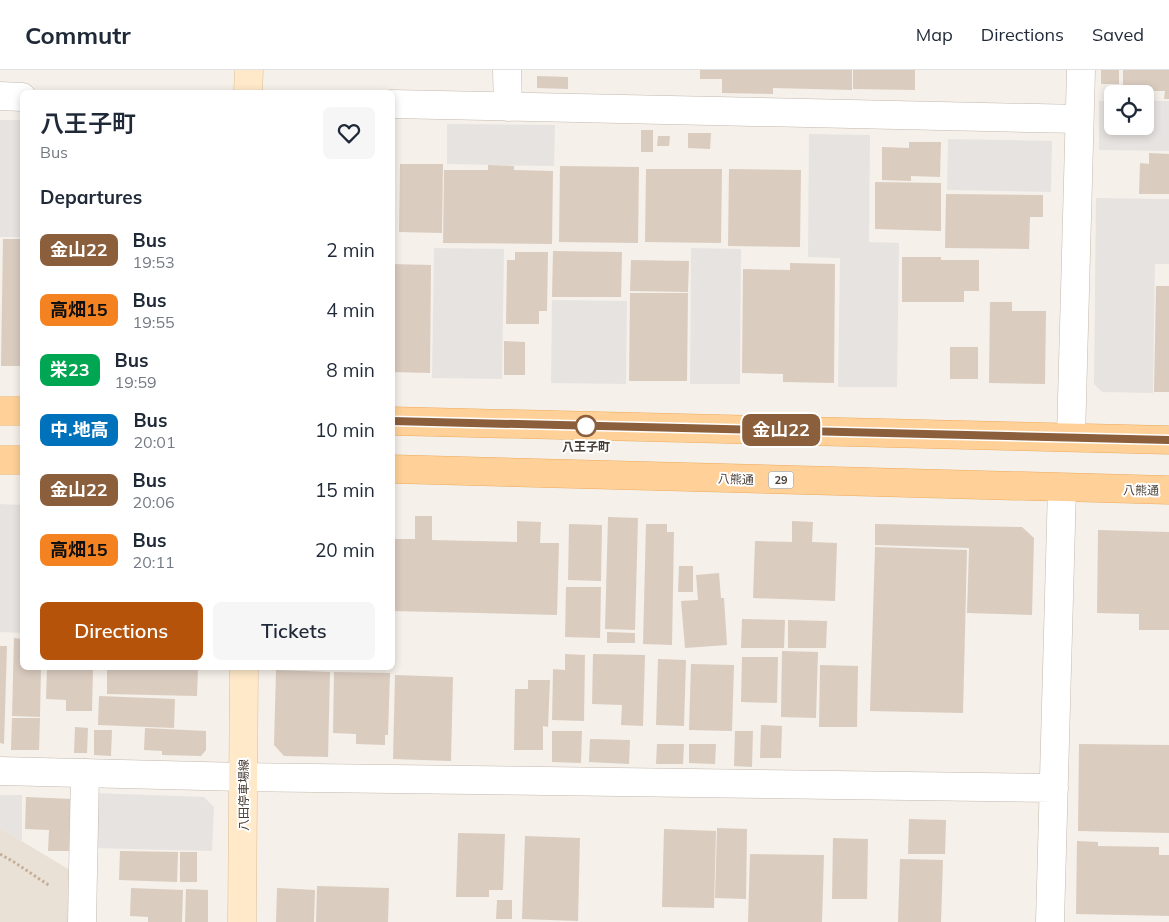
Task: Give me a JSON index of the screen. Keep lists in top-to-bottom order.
{
  "streets": {
    "main road": ["八熊通", "29", "八田停車場線"]
  },
  "places": ["八王子町"],
  "lines": ["bus line 金山22"],
  "page": {
    "header": "Commutr",
    "nav": ["Map", "Directions", "Saved"],
    "on_map": "金山22",
    "heading": [
      ["八王子町", "Bus"],
      "Departures"
    ],
    "list": [
      {
        "mark": "金山22",
        "name": "Bus",
        "note": "19:53",
        "value": "2 min"
      },
      {
        "mark": "高畑15",
        "name": "Bus",
        "note": "19:55",
        "value": "4 min"
      },
      {
        "mark": "栄23",
        "name": "Bus",
        "note": "19:59",
        "value": "8 min"
      },
      {
        "mark": "中.地高",
        "name": "Bus",
        "note": "20:01",
        "value": "10 min"
      },
      {
        "mark": "金山22",
        "name": "Bus",
        "note": "20:06",
        "value": "15 min"
      },
      {
        "mark": "高畑15",
        "name": "Bus",
        "note": "20:11",
        "value": "20 min"
      }
    ],
    "buttons": ["Directions", "Tickets"]
  }
}
